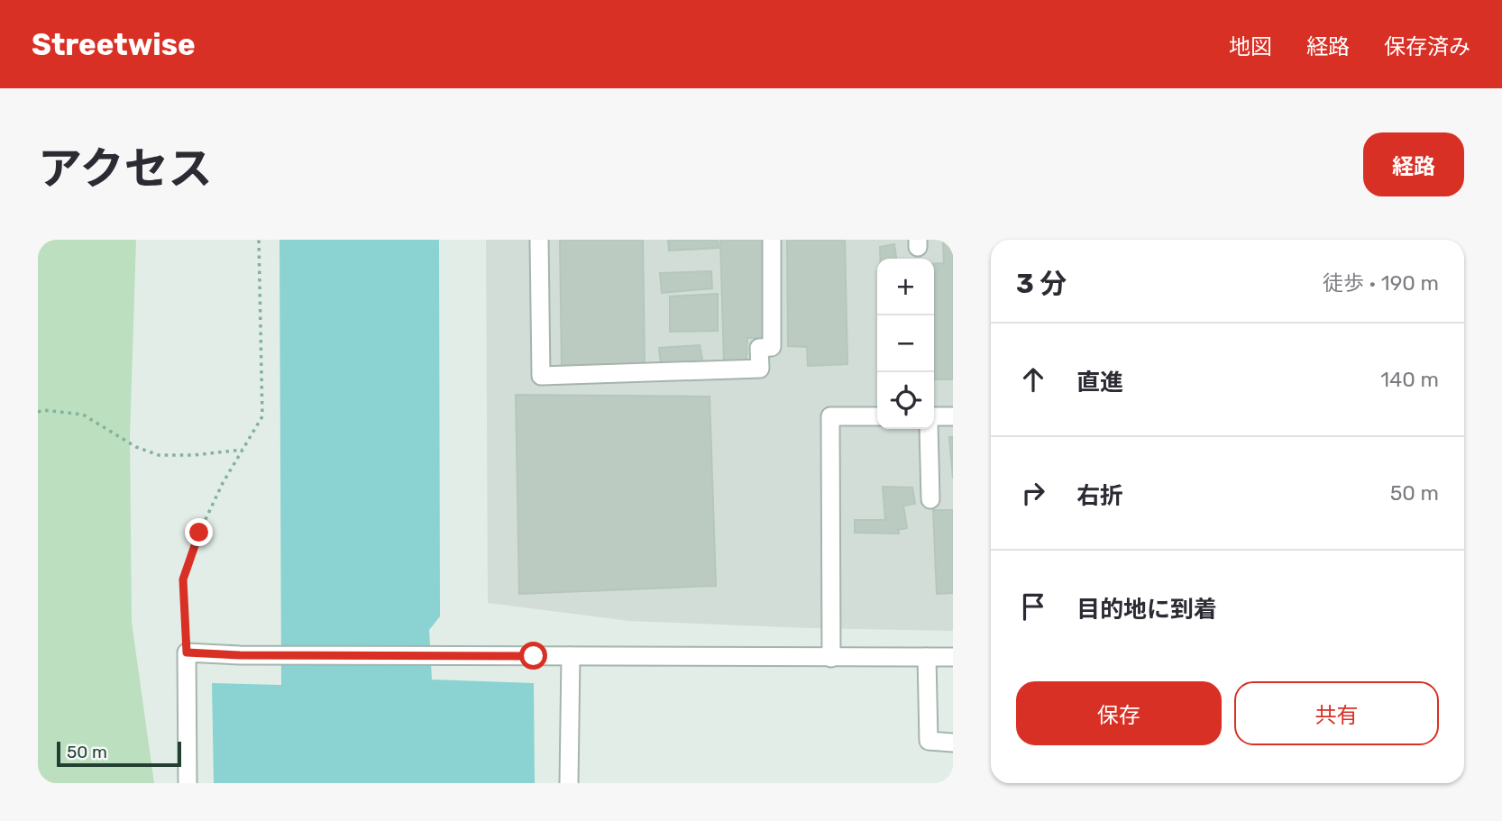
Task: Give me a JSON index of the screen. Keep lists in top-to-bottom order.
{
  "scale_bar": "50 m",
  "page": {
    "header": "Streetwise",
    "nav": ["地図", "経路", "保存済み"],
    "title": "アクセス",
    "buttons": [
      "経路",
      ["保存", "共有"]
    ],
    "heading": ["3 分", "徒歩 · 190 m"],
    "map_buttons": ["+", "−"],
    "list": [
      ["直進", "140 m"],
      ["右折", "50 m"],
      "目的地に到着"
    ],
    "scale": "50 m"
  }
}
